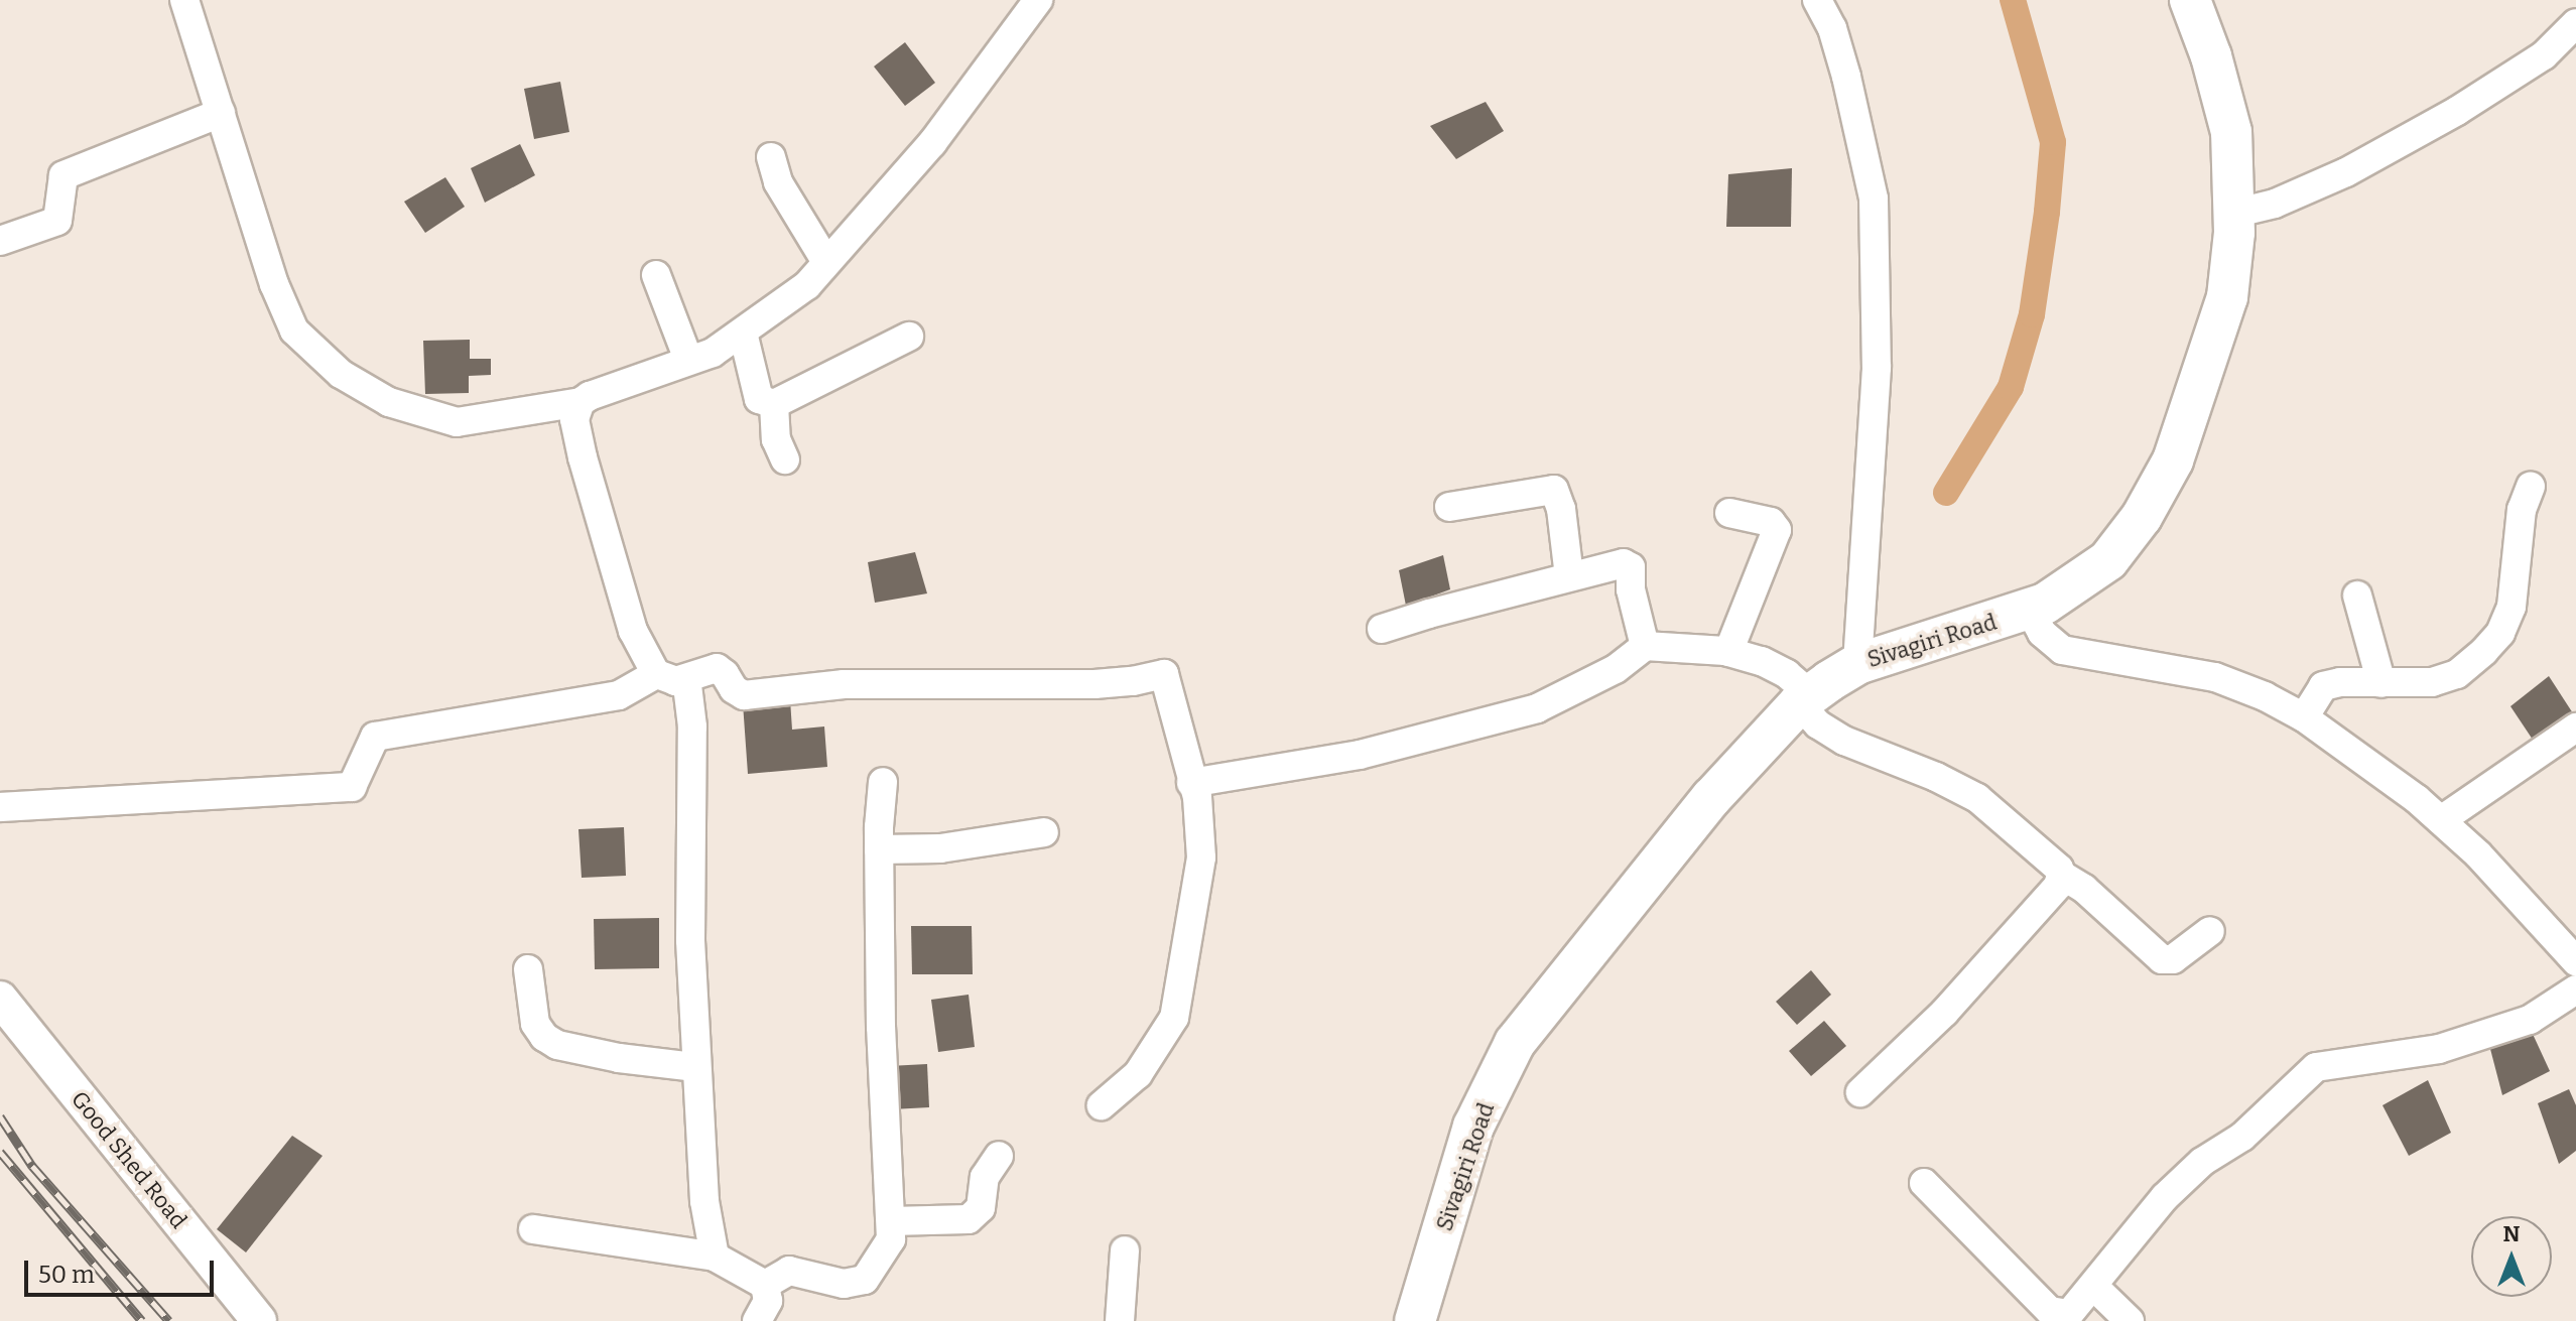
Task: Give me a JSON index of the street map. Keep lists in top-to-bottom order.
{
  "streets": {
    "main road": ["Sivagiri Road"],
    "street": ["Good Shed Road"]
  },
  "scale_bar": "50 m",
  "north": "top"
}
